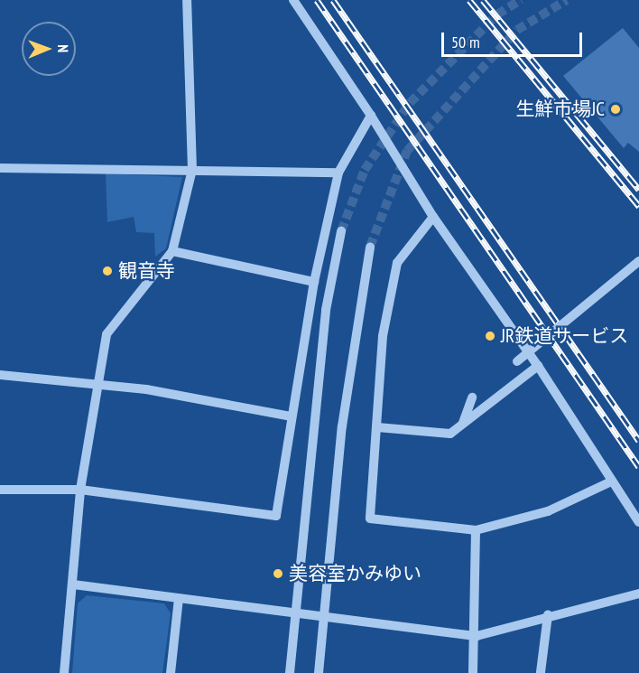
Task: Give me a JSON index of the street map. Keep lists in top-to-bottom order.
{
  "places": [
    "生鮮市場JC",
    "観音寺",
    "JR鉄道サービス",
    "美容室かみゆい"
  ],
  "scale_bar": "50 m",
  "north": "right"
}
